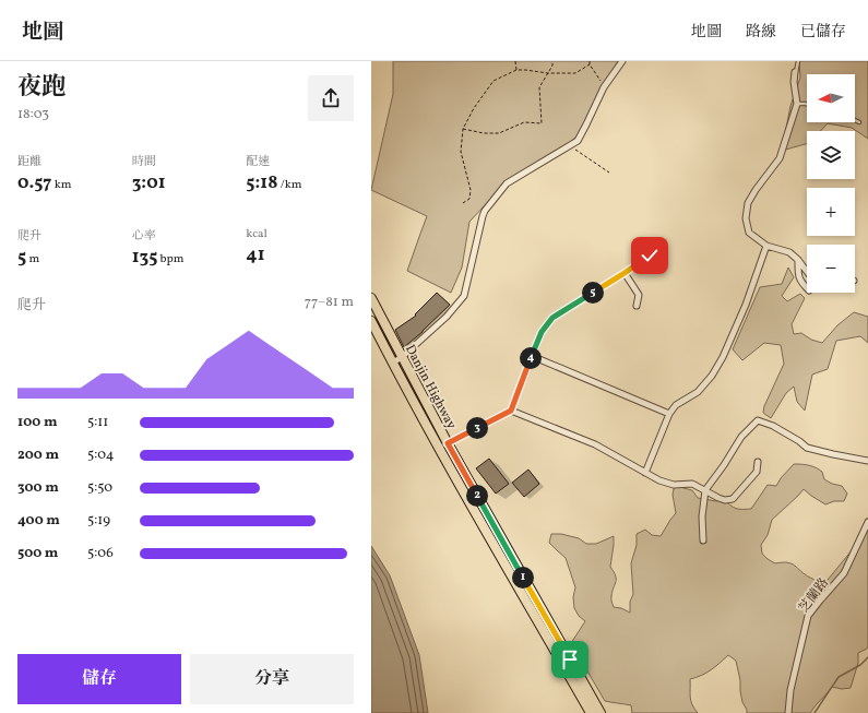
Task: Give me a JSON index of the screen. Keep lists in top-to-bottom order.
{
  "streets": {
    "main road": ["Danjin Highway"],
    "street": ["芝蘭路"]
  },
  "north": "left",
  "page": {
    "header": "地圖",
    "nav": ["地圖", "路線", "已儲存"],
    "heading": ["夜跑", "18:03"],
    "map_buttons": ["+", "−"],
    "stats": [
      ["距離", "0.57 km"],
      ["時間", "3:01"],
      ["配速", "5:18 /km"],
      ["爬升", "5 m"],
      ["心率", "135 bpm"],
      ["kcal", "41"]
    ],
    "pins": [
      "5",
      "4",
      "3",
      "2",
      "1"
    ],
    "chart": ["爬升", "77–81 m"],
    "list": [
      {
        "name": "100 m",
        "note": "5:11"
      },
      {
        "name": "200 m",
        "note": "5:04"
      },
      {
        "name": "300 m",
        "note": "5:50"
      },
      {
        "name": "400 m",
        "note": "5:19"
      },
      {
        "name": "500 m",
        "note": "5:06"
      }
    ],
    "buttons": ["儲存", "分享"]
  }
}
